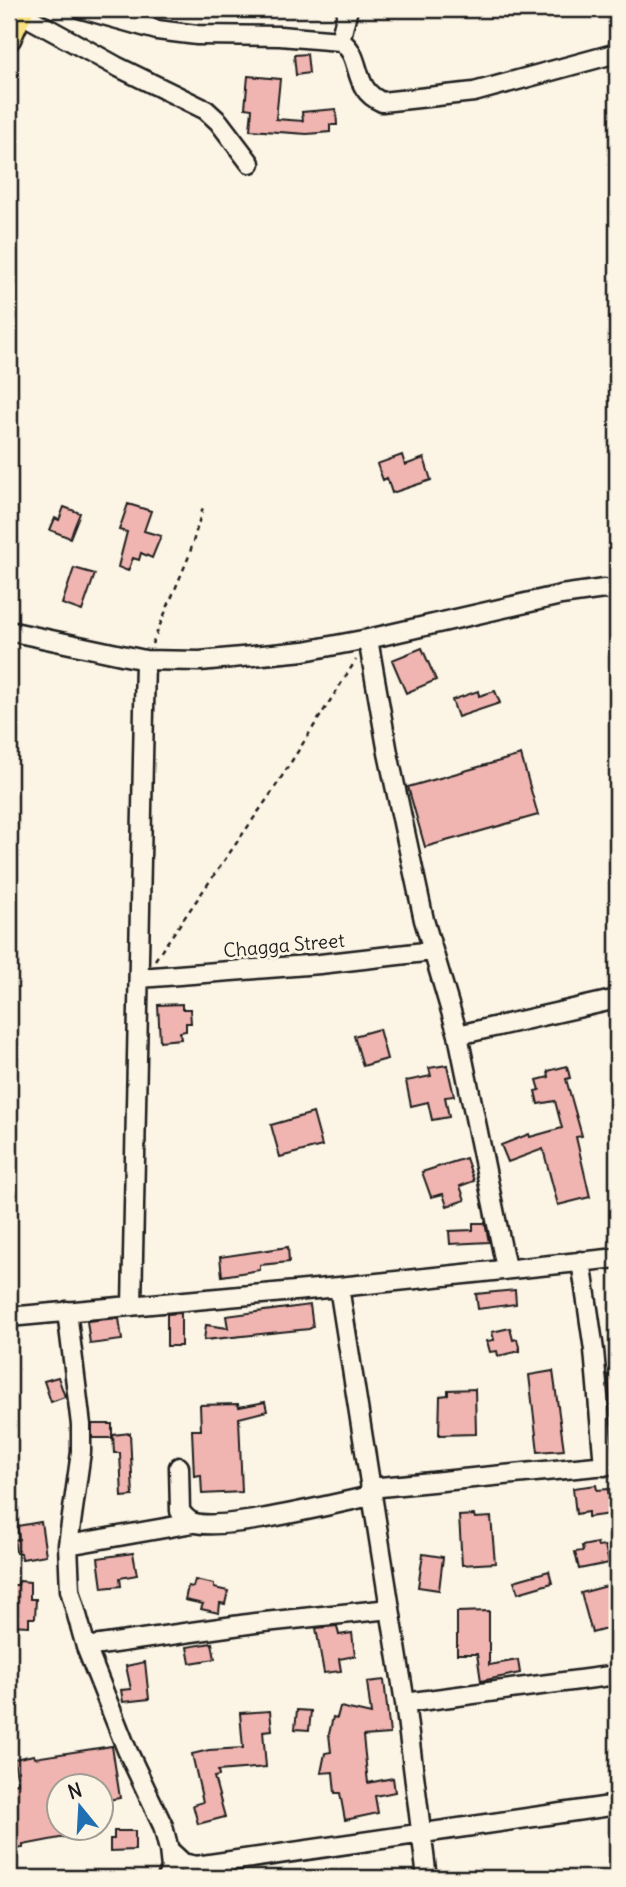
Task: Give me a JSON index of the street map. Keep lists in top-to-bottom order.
{
  "streets": {
    "street": ["Chagga Street"]
  },
  "north": "top"
}
